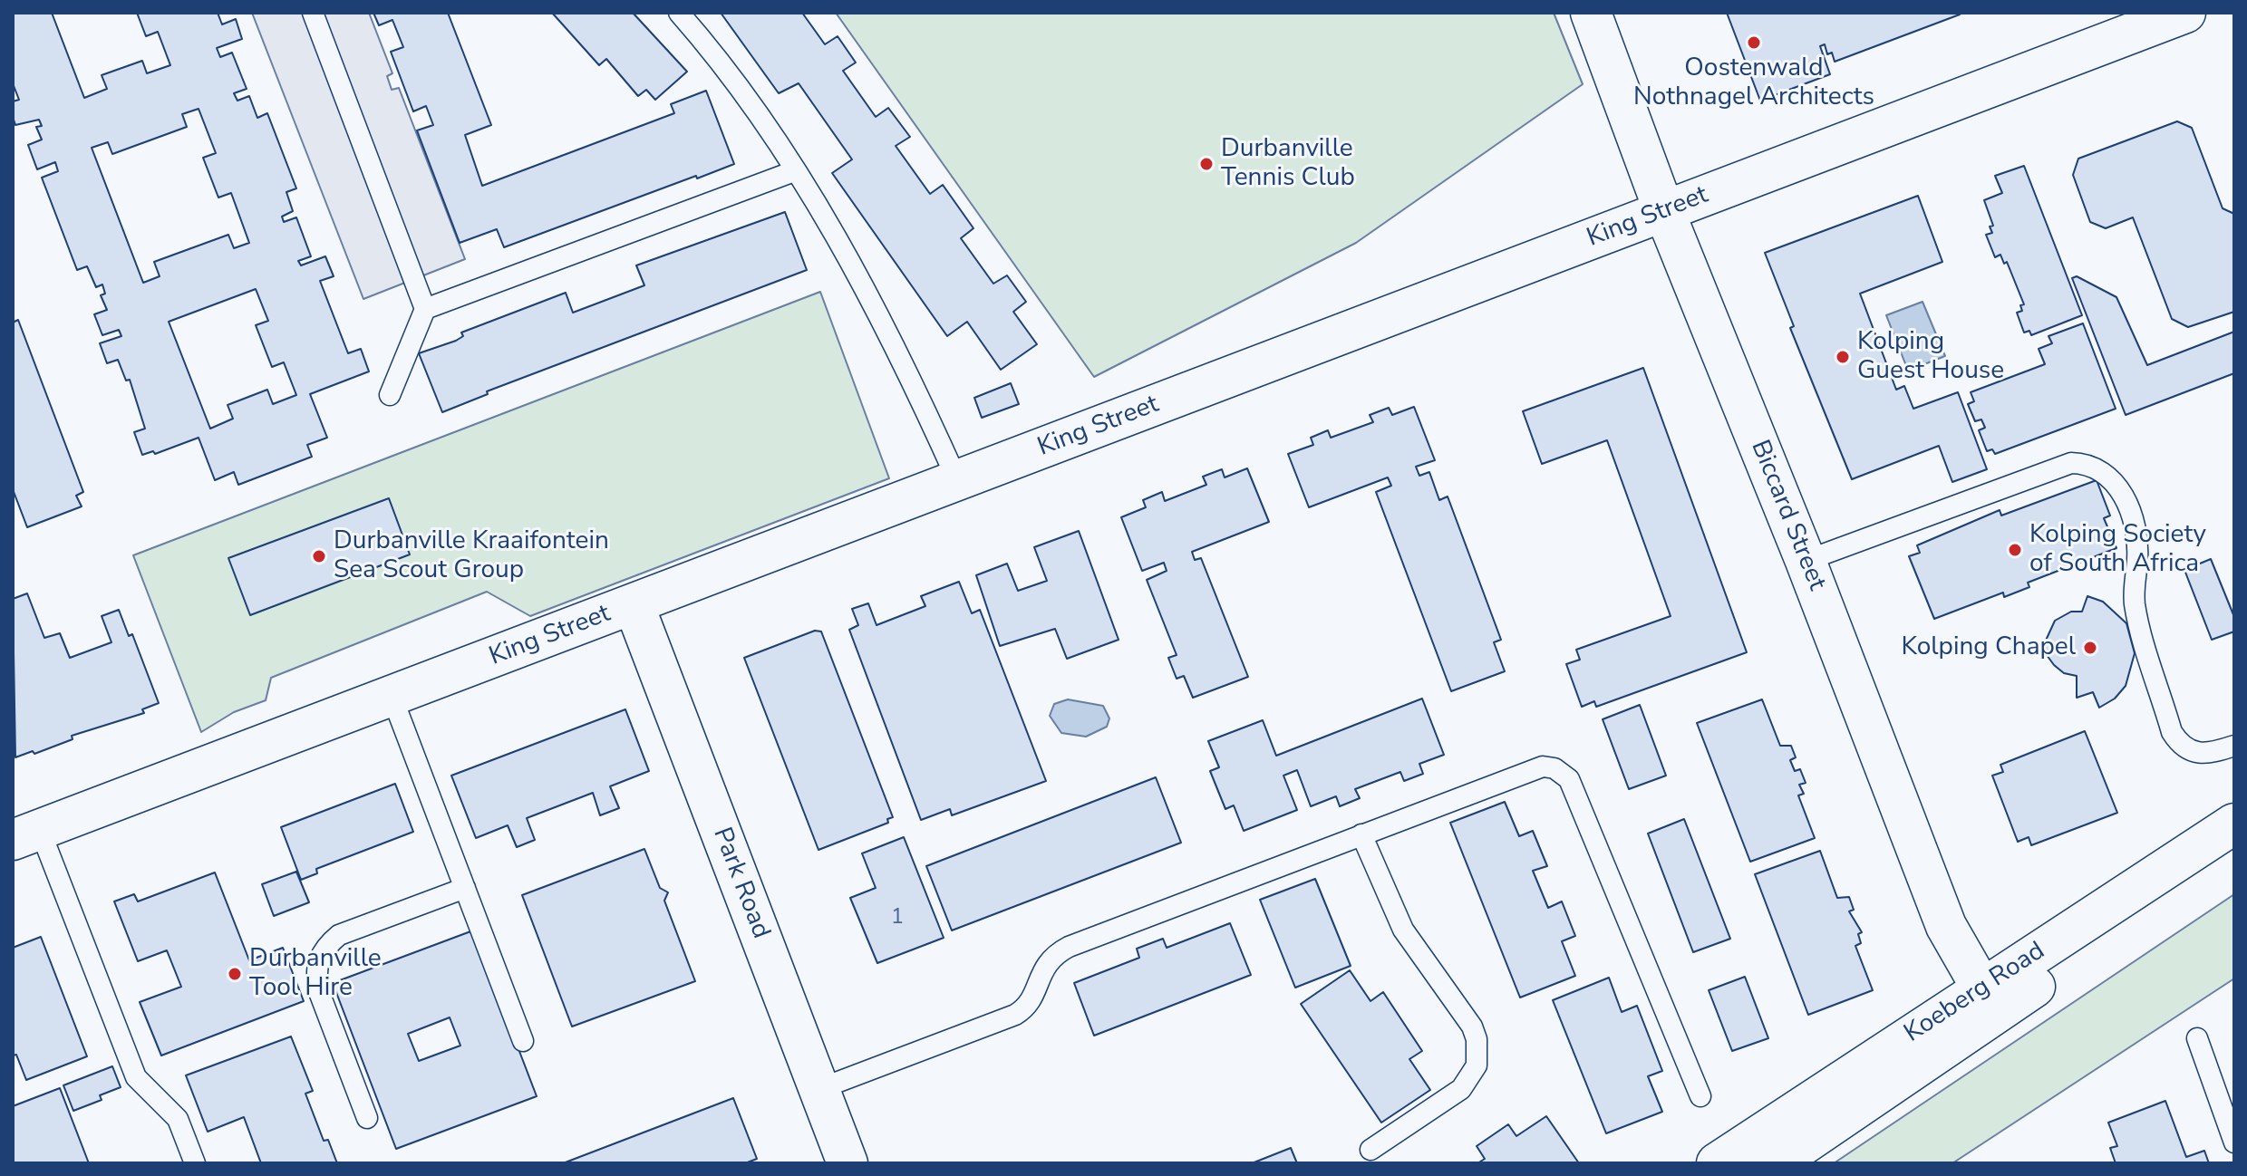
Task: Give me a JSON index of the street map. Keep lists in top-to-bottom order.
{
  "streets": {
    "street": [
      "King Street",
      "Biccard Street",
      "Park Road",
      "Koeberg Road"
    ]
  },
  "crossings": [
    ["King Street", "Biccard Street"],
    ["King Street", "Park Road"],
    ["Biccard Street", "Koeberg Road"]
  ],
  "places": [
    "Oostenwald Nothnagel Architects",
    "Durbanville Tennis Club",
    "Kolping Guest House",
    "Kolping Society of South Africa",
    "Durbanville Kraaifontein Sea Scout Group",
    "Kolping Chapel",
    "Durbanville Tool Hire"
  ],
  "house_numbers": ["1"]
}
